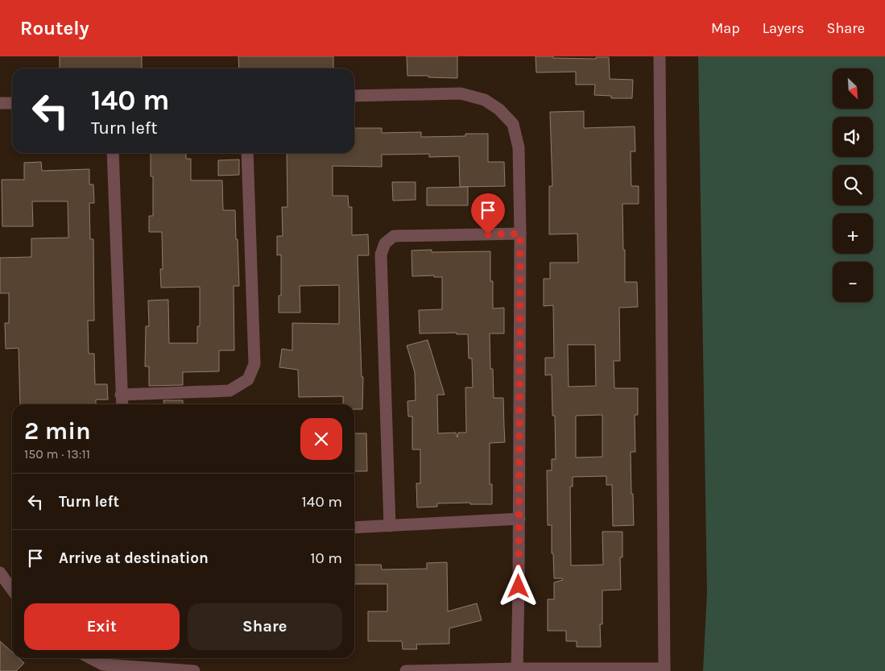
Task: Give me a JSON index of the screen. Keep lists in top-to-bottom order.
{
  "north": "bottom right",
  "page": {
    "header": "Routely",
    "nav": ["Map", "Layers", "Share"],
    "map_buttons": ["+", "−"],
    "turn": ["140 m", "Turn left"],
    "heading": ["2 min", "150 m · 13:11"],
    "list": [
      {
        "name": "Turn left",
        "value": "140 m"
      },
      {
        "name": "Arrive at destination",
        "value": "10 m"
      }
    ],
    "buttons": ["Exit", "Share"]
  }
}
